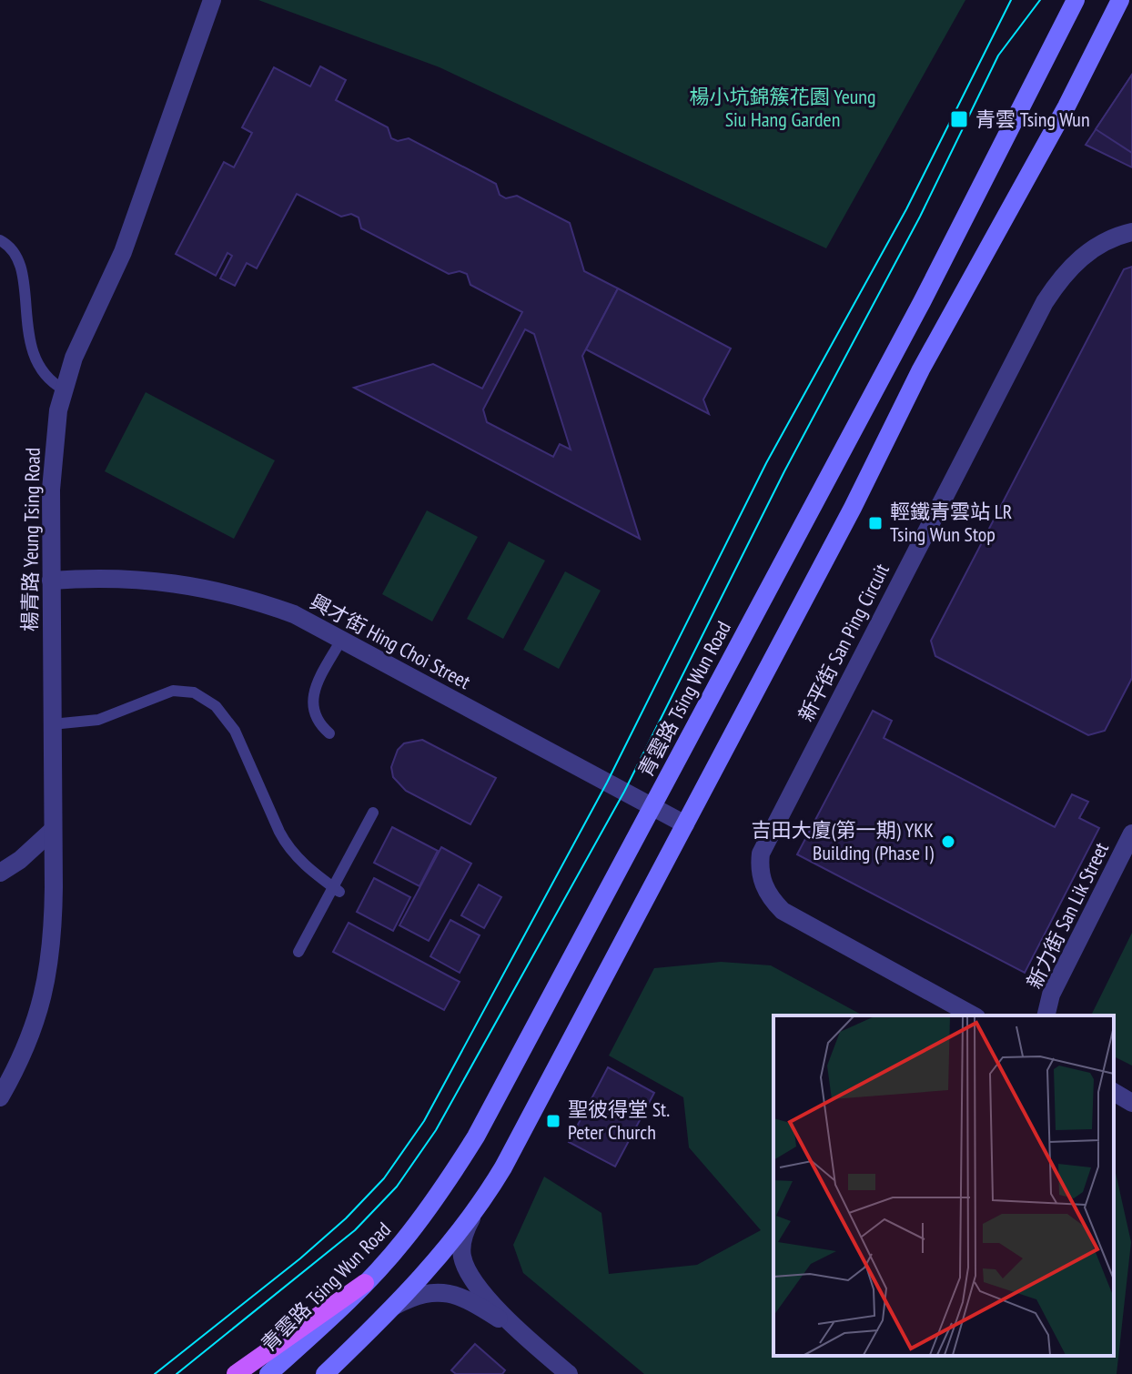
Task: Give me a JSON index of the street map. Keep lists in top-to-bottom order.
{
  "streets": {
    "main road": ["青雲路 Tsing Wun Road"],
    "street": [
      "楊青路 Yeung Tsing Road",
      "興才街 Hing Choi Street",
      "新平街 San Ping Circuit",
      "新力街 San Lik Street"
    ]
  },
  "crossings": [
    ["楊青路 Yeung Tsing Road", "興才街 Hing Choi Street"],
    ["興才街 Hing Choi Street", "青雲路 Tsing Wun Road"]
  ],
  "parks": ["楊小坑錦簇花園 Yeung Siu Hang Garden"],
  "places": {
    "transit": ["青雲 Tsing Wun", "輕鐵青雲站 LR Tsing Wun Stop", "聖彼得堂 St. Peter Church"],
    "other": ["吉田大廈(第一期) YKK Building (Phase I)"]
  }
}
